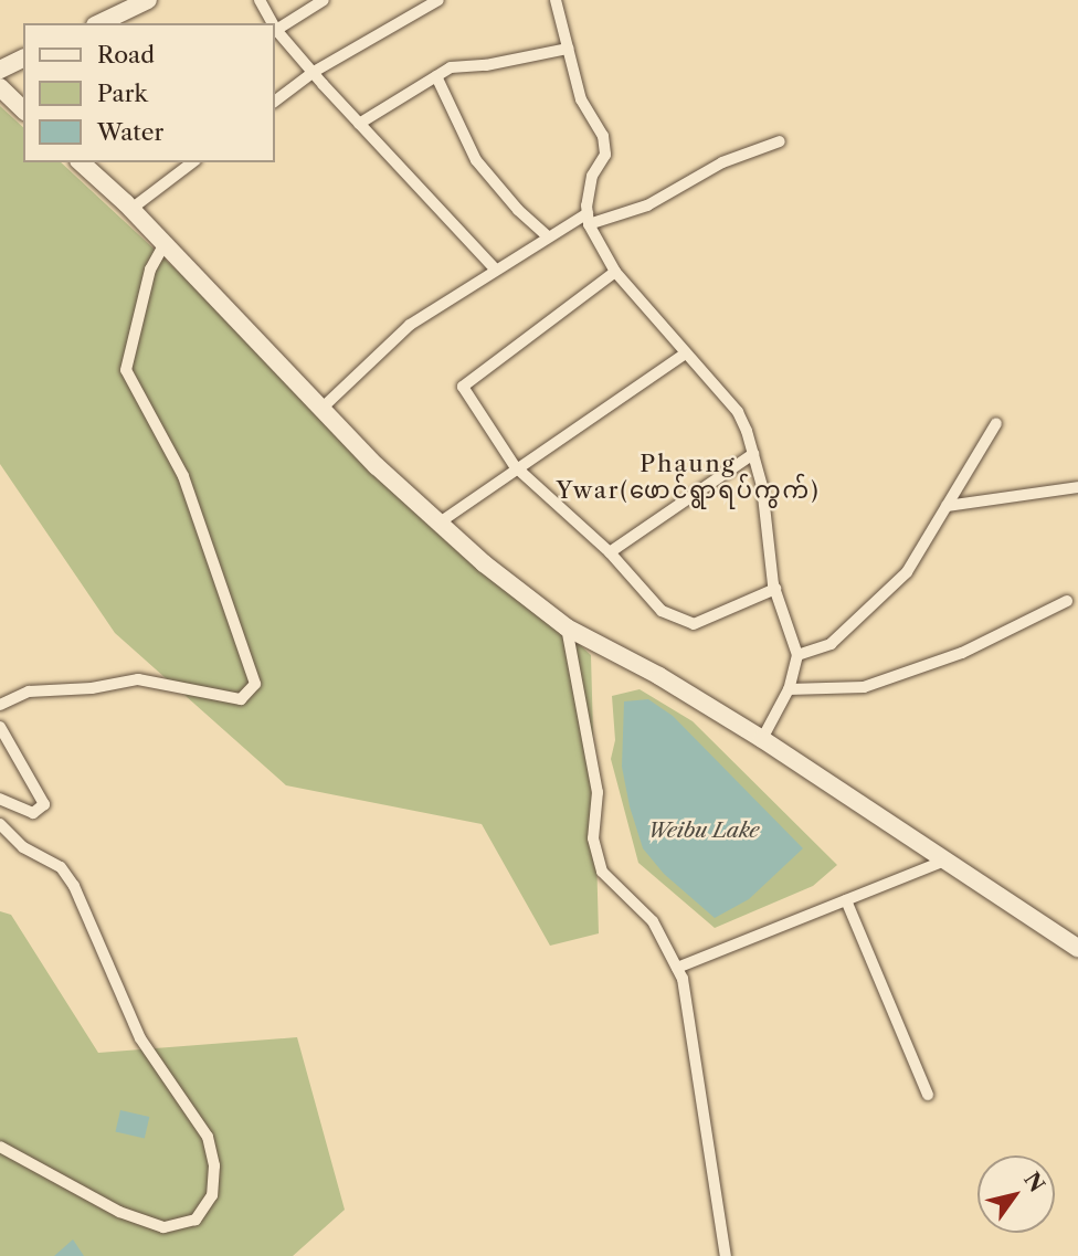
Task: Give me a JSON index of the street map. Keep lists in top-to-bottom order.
{
  "districts": ["Phaung Ywar(ဖောင်ရွာရပ်ကွက်)"],
  "water": ["Weibu Lake"],
  "legend": ["Road", "Park", "Water"],
  "north": "top right"
}
